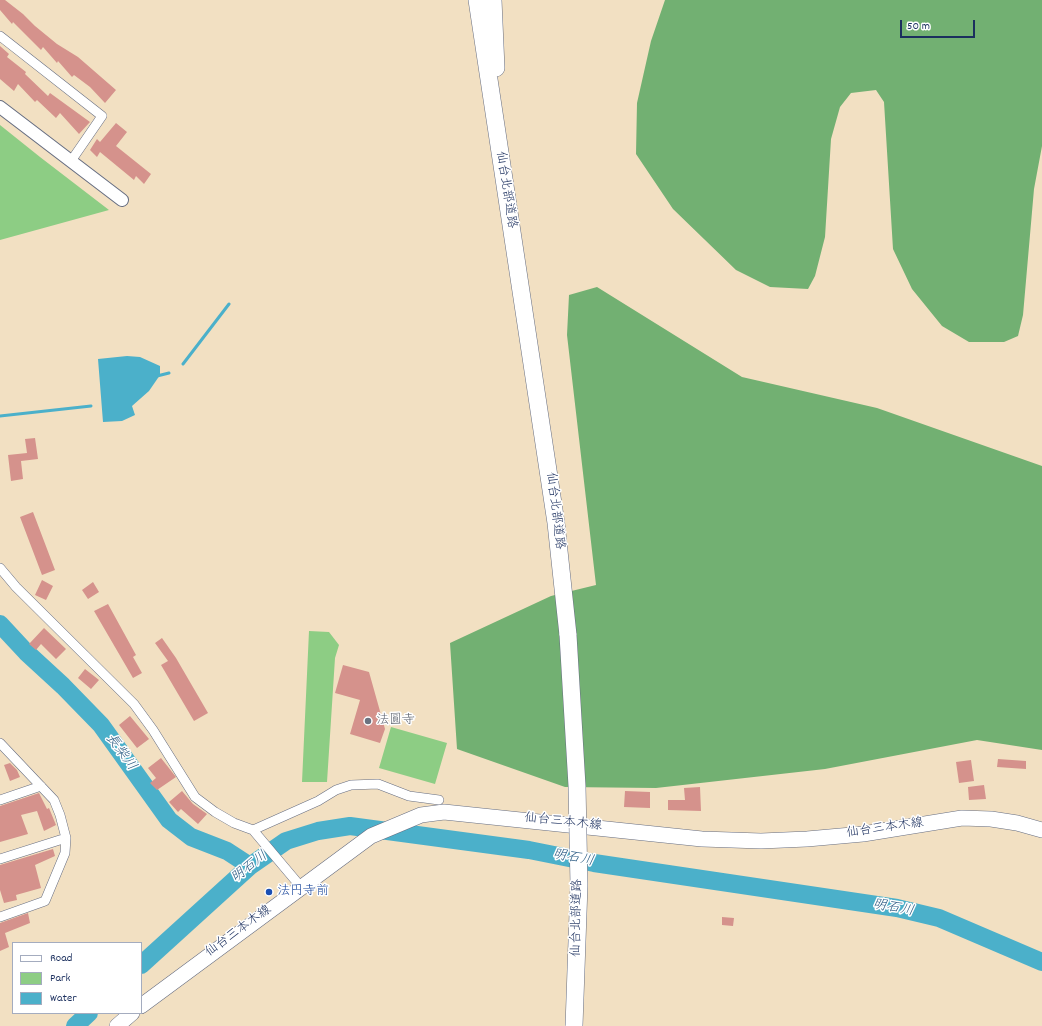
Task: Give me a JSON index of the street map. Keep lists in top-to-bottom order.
{
  "streets": {
    "highway": ["仙台北部道路"],
    "main road": ["仙台三本木線"]
  },
  "water": ["長柴川", "明石川"],
  "places": ["法圓寺", "法円寺前"],
  "legend": ["Road", "Park", "Water"],
  "scale_bar": "50 m"
}
